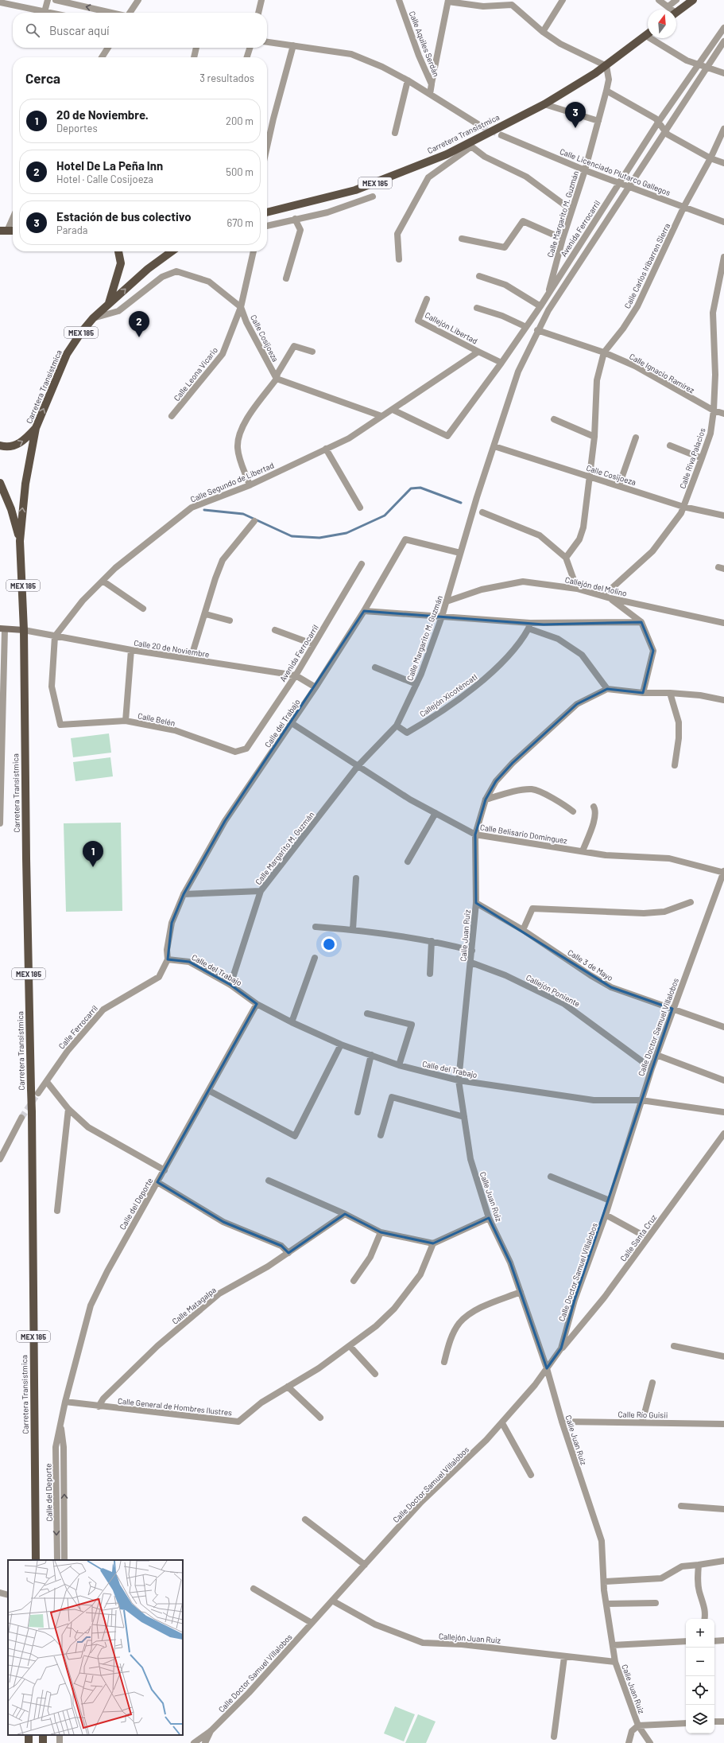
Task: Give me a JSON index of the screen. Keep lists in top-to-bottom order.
{
  "streets": {
    "main road": ["Carretera Transistmica", "MEX 185"],
    "street": [
      "Calle Aquiles Serdán",
      "Calle Licenciado Plutarco Gallegos",
      "Calle Margarito M. Guzmán",
      "Avenida Ferrocarril",
      "Calle Carlos Iribarren Sierra",
      "Callejón Libertad",
      "Calle Cosijoeza",
      "Calle Ignacio Ramírez",
      "Calle Leona Vicario",
      "Calle Riva Palacios",
      "Calle Segundo de Libertad",
      "Callejón del Molino",
      "Calle 20 de Noviembre",
      "Callejón Xicoténcatl",
      "Calle Belén",
      "Calle del Trabajo",
      "Calle Belisario Domínguez",
      "Calle Juan Ruiz",
      "Calle 3 de Mayo",
      "Callejón Poniente",
      "Calle Ferrocarril",
      "Calle Doctor Samuel Villalobos",
      "Calle del Deporte",
      "Calle Santa Cruz",
      "Calle Matagalpa",
      "Calle General de Hombres Ilustres",
      "Calle Río Guisii",
      "Callejón Juan Ruiz"
    ]
  },
  "crossings": [
    ["Carretera Transistmica", "Calle Margarito M. Guzmán"],
    ["Carretera Transistmica", "Calle 20 de Noviembre"],
    ["Carretera Transistmica", "Calle Ferrocarril"],
    ["Calle Licenciado Plutarco Gallegos", "Calle Margarito M. Guzmán"],
    ["Calle Licenciado Plutarco Gallegos", "Avenida Ferrocarril"],
    ["Calle Licenciado Plutarco Gallegos", "Calle Carlos Iribarren Sierra"],
    ["Calle Margarito M. Guzmán", "Avenida Ferrocarril"],
    ["Calle Margarito M. Guzmán", "Calle Cosijoeza"],
    ["Calle Margarito M. Guzmán", "Calle Ignacio Ramírez"],
    ["Calle Margarito M. Guzmán", "Callejón del Molino"],
    ["Calle Margarito M. Guzmán", "Callejón Xicoténcatl"],
    ["Calle Margarito M. Guzmán", "Calle del Trabajo"],
    ["Calle Margarito M. Guzmán", "Calle Belisario Domínguez"],
    ["Avenida Ferrocarril", "Calle Segundo de Libertad"],
    ["Avenida Ferrocarril", "Calle 20 de Noviembre"],
    ["Avenida Ferrocarril", "Calle Belén"],
    ["Calle Carlos Iribarren Sierra", "Calle Cosijoeza"],
    ["Calle Carlos Iribarren Sierra", "Calle Ignacio Ramírez"],
    ["Callejón Libertad", "Calle Segundo de Libertad"],
    ["Calle Cosijoeza", "Calle Leona Vicario"],
    ["Calle Cosijoeza", "Calle Riva Palacios"],
    ["Calle Ignacio Ramírez", "Calle Riva Palacios"],
    ["Calle Riva Palacios", "Callejón del Molino"],
    ["Calle Segundo de Libertad", "Calle 20 de Noviembre"],
    ["Calle Segundo de Libertad", "Calle Belén"],
    ["Calle 20 de Noviembre", "Calle Belén"],
    ["Calle 20 de Noviembre", "Calle del Trabajo"],
    ["Calle del Trabajo", "Calle Belisario Domínguez"],
    ["Calle del Trabajo", "Calle Juan Ruiz"],
    ["Calle del Trabajo", "Calle Ferrocarril"],
    ["Calle del Trabajo", "Calle Doctor Samuel Villalobos"],
    ["Calle del Trabajo", "Calle del Deporte"],
    ["Calle Belisario Domínguez", "Calle Juan Ruiz"],
    ["Calle Belisario Domínguez", "Calle Doctor Samuel Villalobos"],
    ["Calle Juan Ruiz", "Calle 3 de Mayo"],
    ["Calle Juan Ruiz", "Callejón Poniente"],
    ["Calle Juan Ruiz", "Calle Doctor Samuel Villalobos"],
    ["Calle Juan Ruiz", "Calle Río Guisii"],
    ["Calle Juan Ruiz", "Callejón Juan Ruiz"],
    ["Calle 3 de Mayo", "Calle Doctor Samuel Villalobos"],
    ["Callejón Poniente", "Calle Doctor Samuel Villalobos"],
    ["Calle Doctor Samuel Villalobos", "Calle Santa Cruz"],
    ["Calle Doctor Samuel Villalobos", "Callejón Juan Ruiz"],
    ["Calle del Deporte", "Calle General de Hombres Ilustres"],
    ["Calle Matagalpa", "Calle General de Hombres Ilustres"]
  ],
  "north": "top",
  "page": {
    "search": "Buscar aquí",
    "heading": ["Cerca", "3 resultados"],
    "list": [
      {
        "mark": "1",
        "name": "20 de Noviembre.",
        "note": "Deportes",
        "value": "200 m"
      },
      {
        "mark": "2",
        "name": "Hotel De La Peña Inn",
        "note": "Hotel · Calle Cosijoeza",
        "value": "500 m"
      },
      {
        "mark": "3",
        "name": "Estación de bus colectivo",
        "note": "Parada",
        "value": "670 m"
      }
    ],
    "pins": ["3", "2", "1"],
    "map_buttons": ["+", "−"]
  }
}
